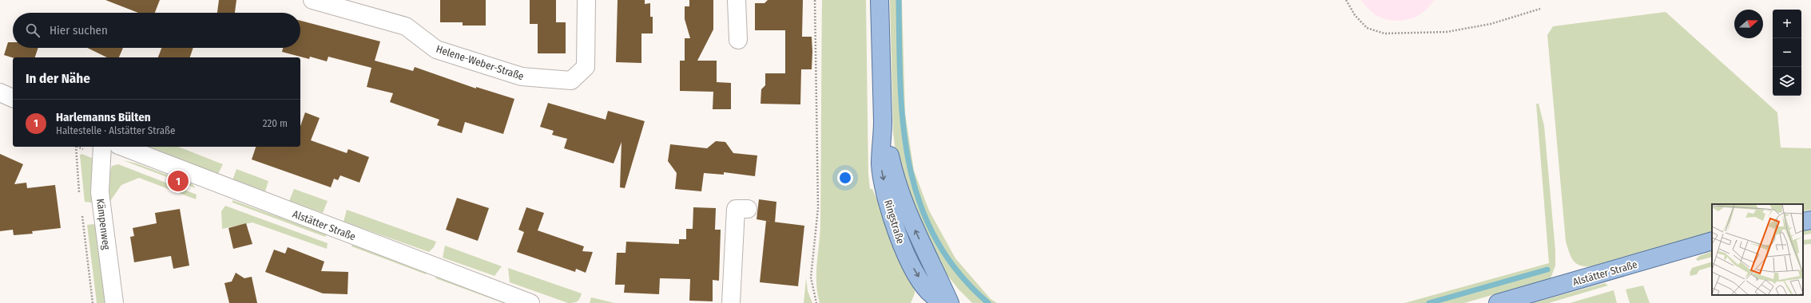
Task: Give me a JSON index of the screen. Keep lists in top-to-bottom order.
{
  "streets": {
    "main road": ["Ringstraße", "Alstätter Straße"],
    "street": ["Helene-Weber-Straße", "Kämpenweg"]
  },
  "north": "right",
  "page": {
    "map_buttons": ["+", "−"],
    "search": "Hier suchen",
    "heading": "In der Nähe",
    "list": [
      {
        "mark": "1",
        "name": "Harlemanns Bülten",
        "note": "Haltestelle · Alstätter Straße",
        "value": "220 m"
      }
    ],
    "pins": "1"
  }
}
